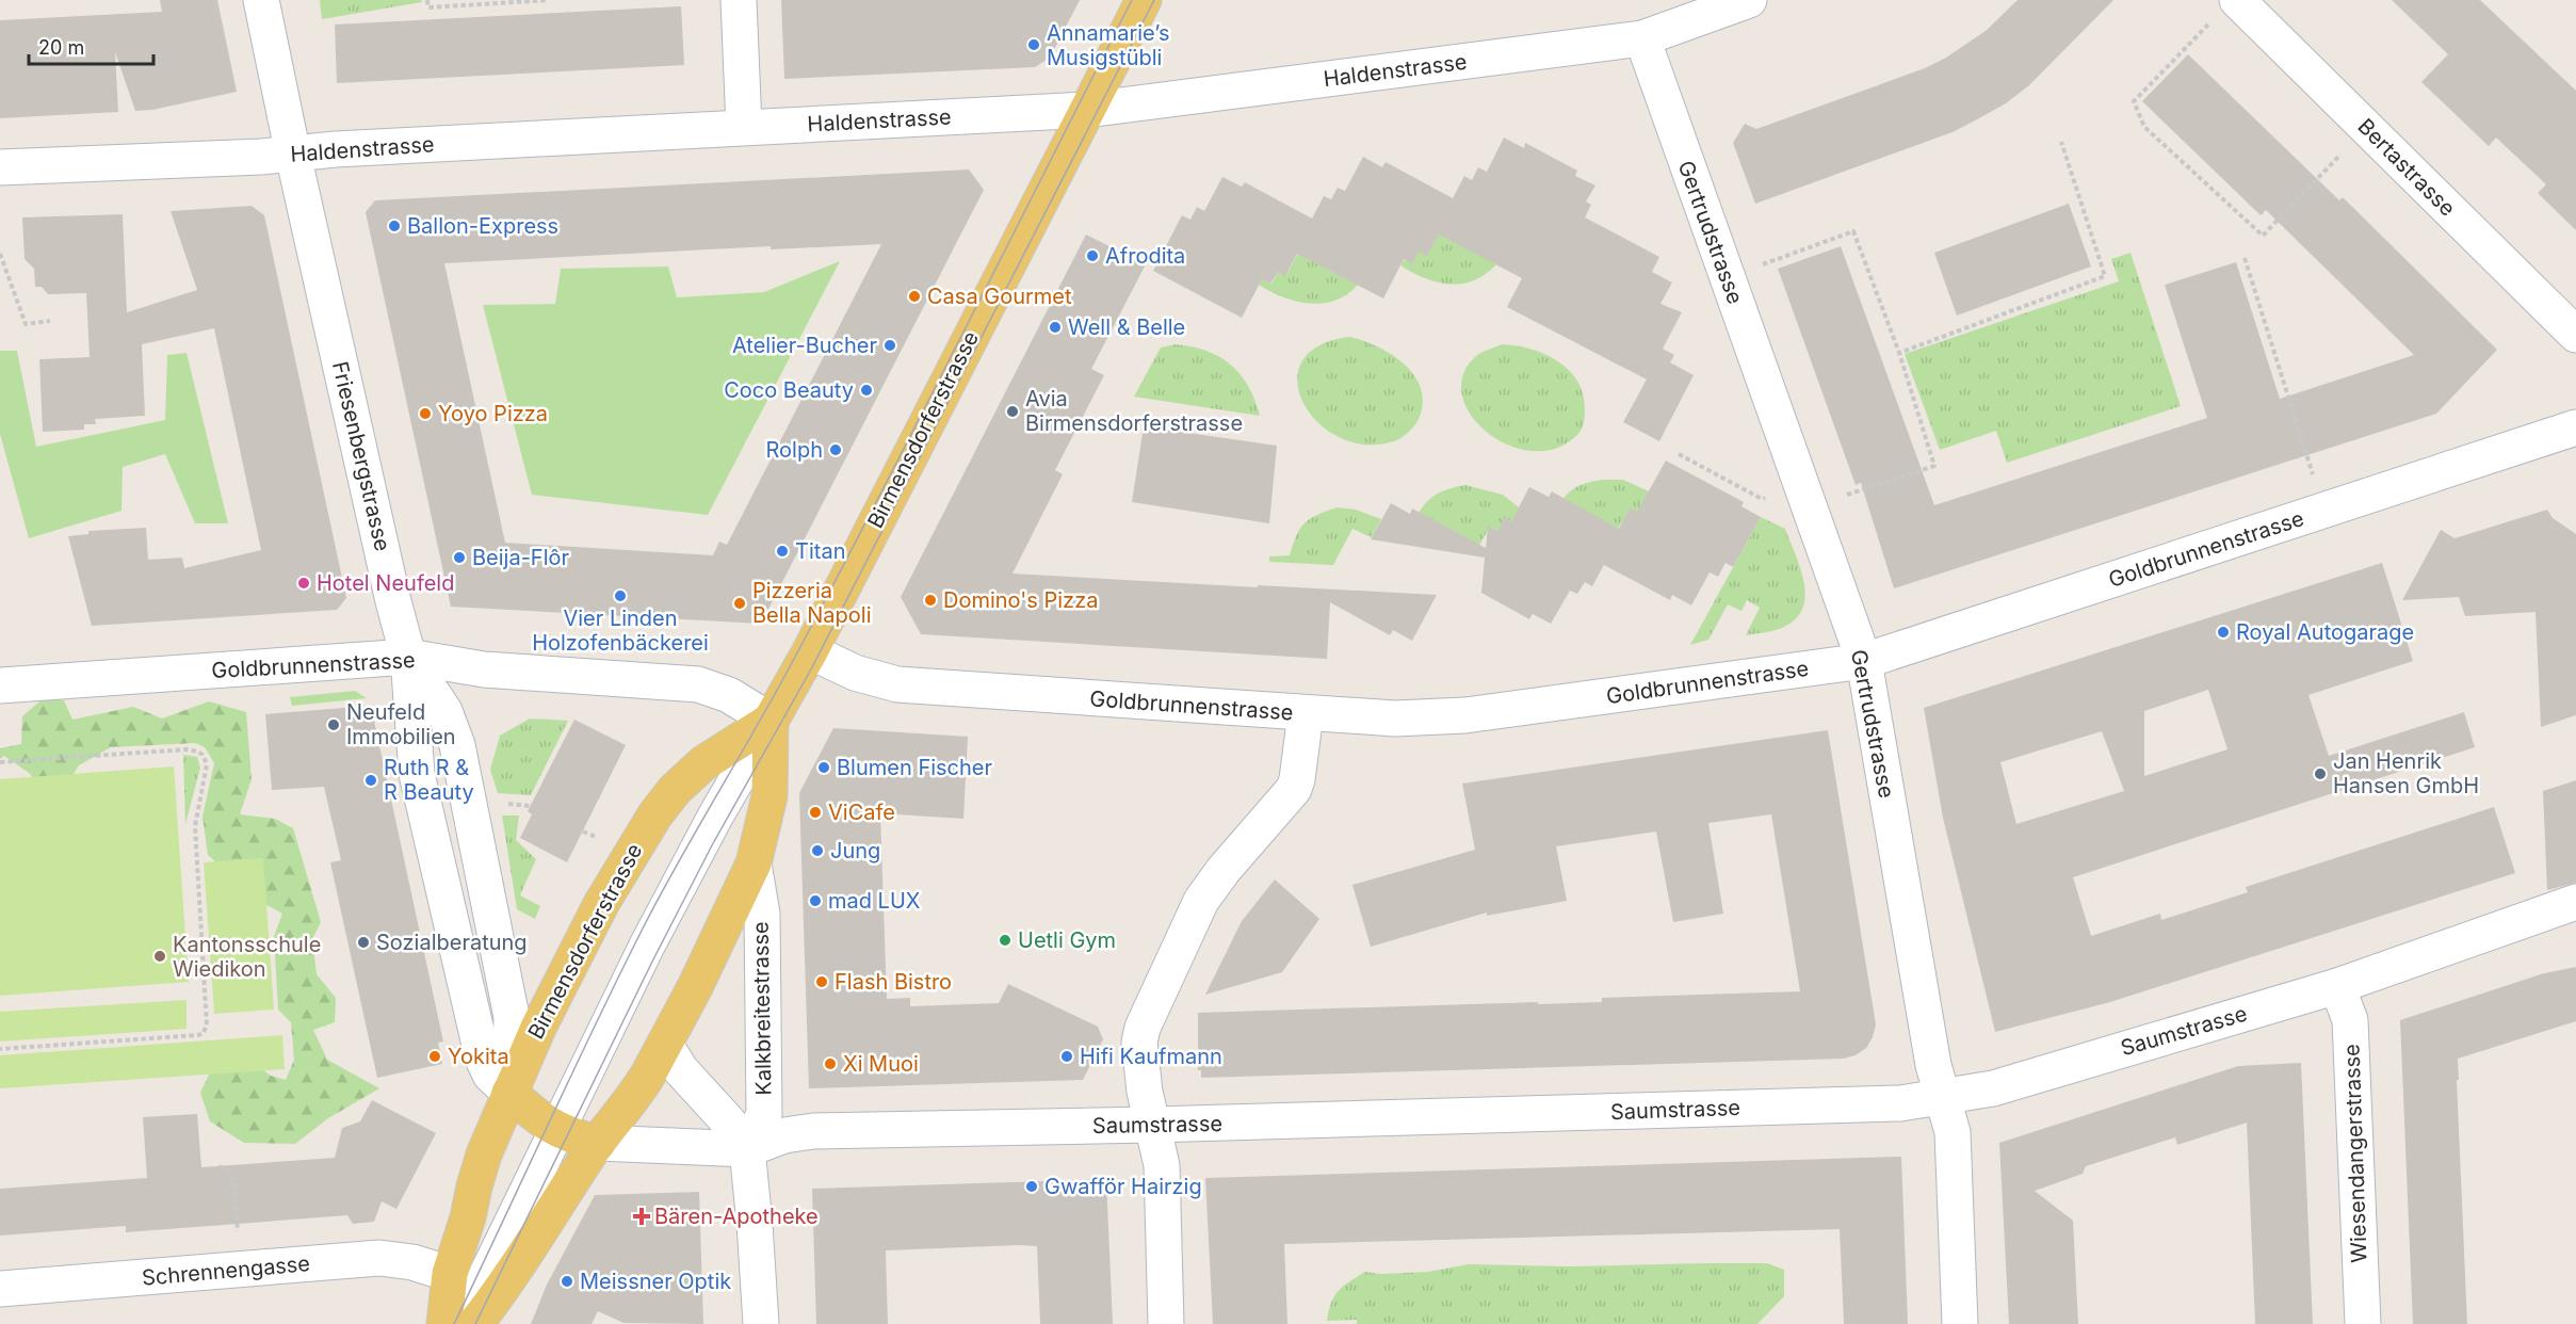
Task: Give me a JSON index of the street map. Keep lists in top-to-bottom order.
{
  "streets": {
    "main road": ["Birmensdorferstrasse"],
    "street": [
      "Haldenstrasse",
      "Bertastrasse",
      "Gertrudstrasse",
      "Friesenbergstrasse",
      "Goldbrunnenstrasse",
      "Kalkbreitestrasse",
      "Saumstrasse",
      "Wiesendangerstrasse",
      "Schrennengasse"
    ]
  },
  "crossings": [
    ["Haldenstrasse", "Gertrudstrasse"],
    ["Haldenstrasse", "Birmensdorferstrasse"],
    ["Haldenstrasse", "Friesenbergstrasse"],
    ["Gertrudstrasse", "Goldbrunnenstrasse"],
    ["Gertrudstrasse", "Saumstrasse"],
    ["Birmensdorferstrasse", "Friesenbergstrasse"],
    ["Birmensdorferstrasse", "Goldbrunnenstrasse"],
    ["Birmensdorferstrasse", "Kalkbreitestrasse"],
    ["Birmensdorferstrasse", "Schrennengasse"],
    ["Friesenbergstrasse", "Goldbrunnenstrasse"],
    ["Kalkbreitestrasse", "Saumstrasse"],
    ["Saumstrasse", "Wiesendangerstrasse"]
  ],
  "places": {
    "other": [
      "Annamarie’s Musigstübli",
      "Ballon-Express",
      "Afrodita",
      "Casa Gourmet",
      "Well & Belle",
      "Atelier-Bucher",
      "Coco Beauty",
      "Avia Birmensdorferstrasse",
      "Yoyo Pizza",
      "Rolph",
      "Titan",
      "Beija-Flôr",
      "Hotel Neufeld",
      "Vier Linden Holzofenbäckerei",
      "Domino's Pizza",
      "Pizzeria Bella Napoli",
      "Royal Autogarage",
      "Neufeld Immobilien",
      "Blumen Fischer",
      "Jan Henrik Hansen GmbH",
      "Ruth R & R Beauty",
      "ViCafe",
      "Jung",
      "mad LUX",
      "Uetli Gym",
      "Sozialberatung",
      "Kantonsschule Wiedikon",
      "Flash Bistro",
      "Yokita",
      "Hifi Kaufmann",
      "Xi Muoi",
      "Gwafför Hairzig",
      "Meissner Optik"
    ],
    "health": ["Bären-Apotheke"]
  },
  "scale_bar": "20 m"
}
